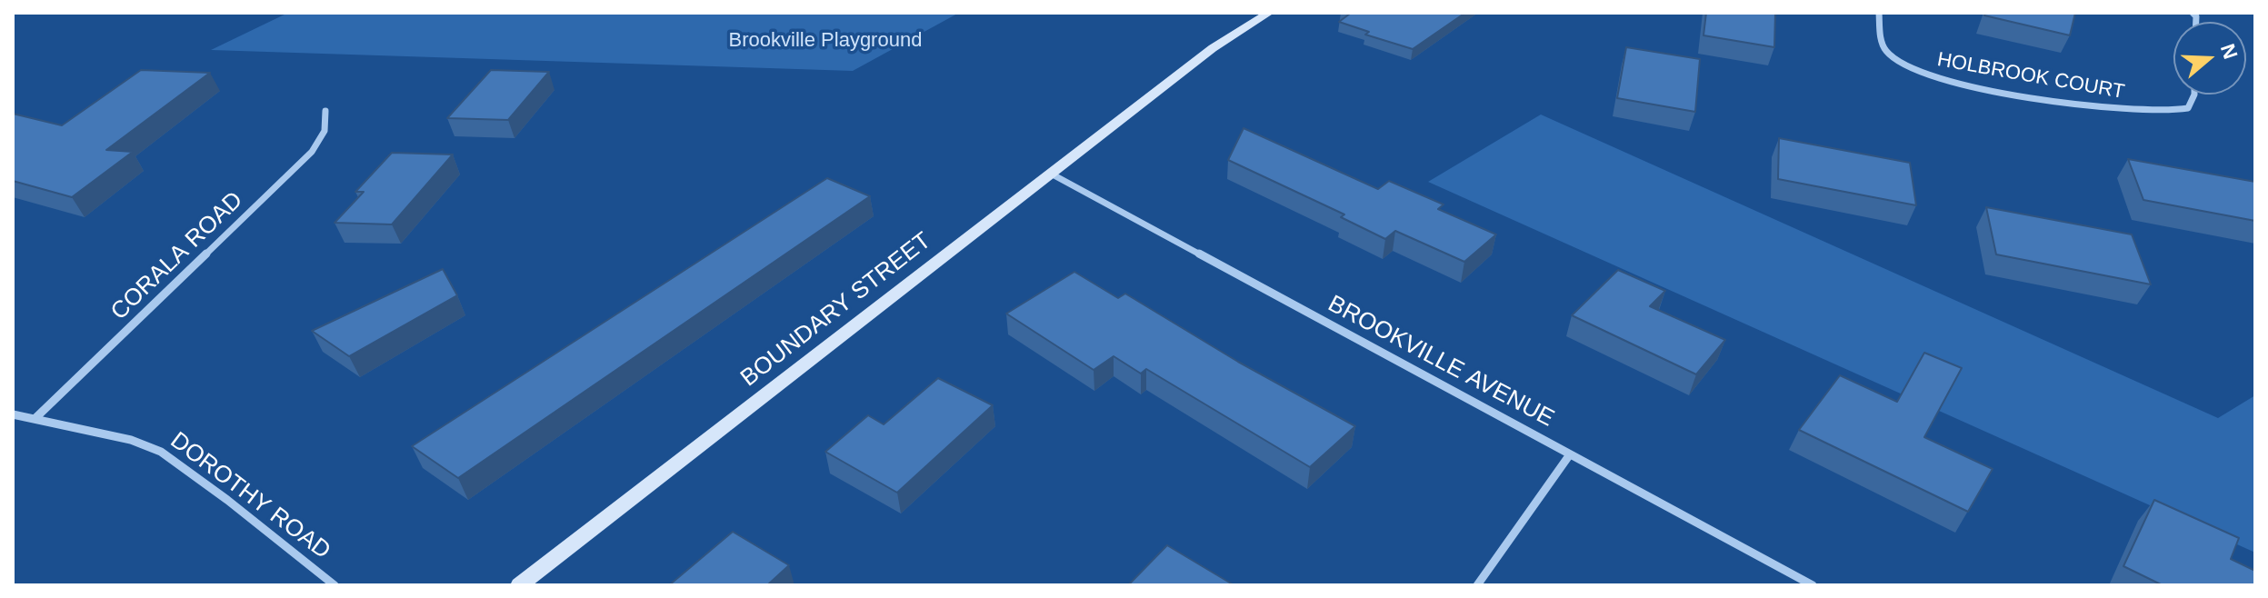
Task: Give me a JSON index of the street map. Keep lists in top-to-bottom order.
{
  "streets": {
    "main road": ["BOUNDARY STREET"],
    "street": [
      "HOLBROOK COURT",
      "CORALA ROAD",
      "BROOKVILLE AVENUE",
      "DOROTHY ROAD"
    ]
  },
  "crossings": [
    ["CORALA ROAD", "DOROTHY ROAD"],
    ["BOUNDARY STREET", "BROOKVILLE AVENUE"]
  ],
  "parks": ["Brookville Playground"],
  "north": "right"
}
